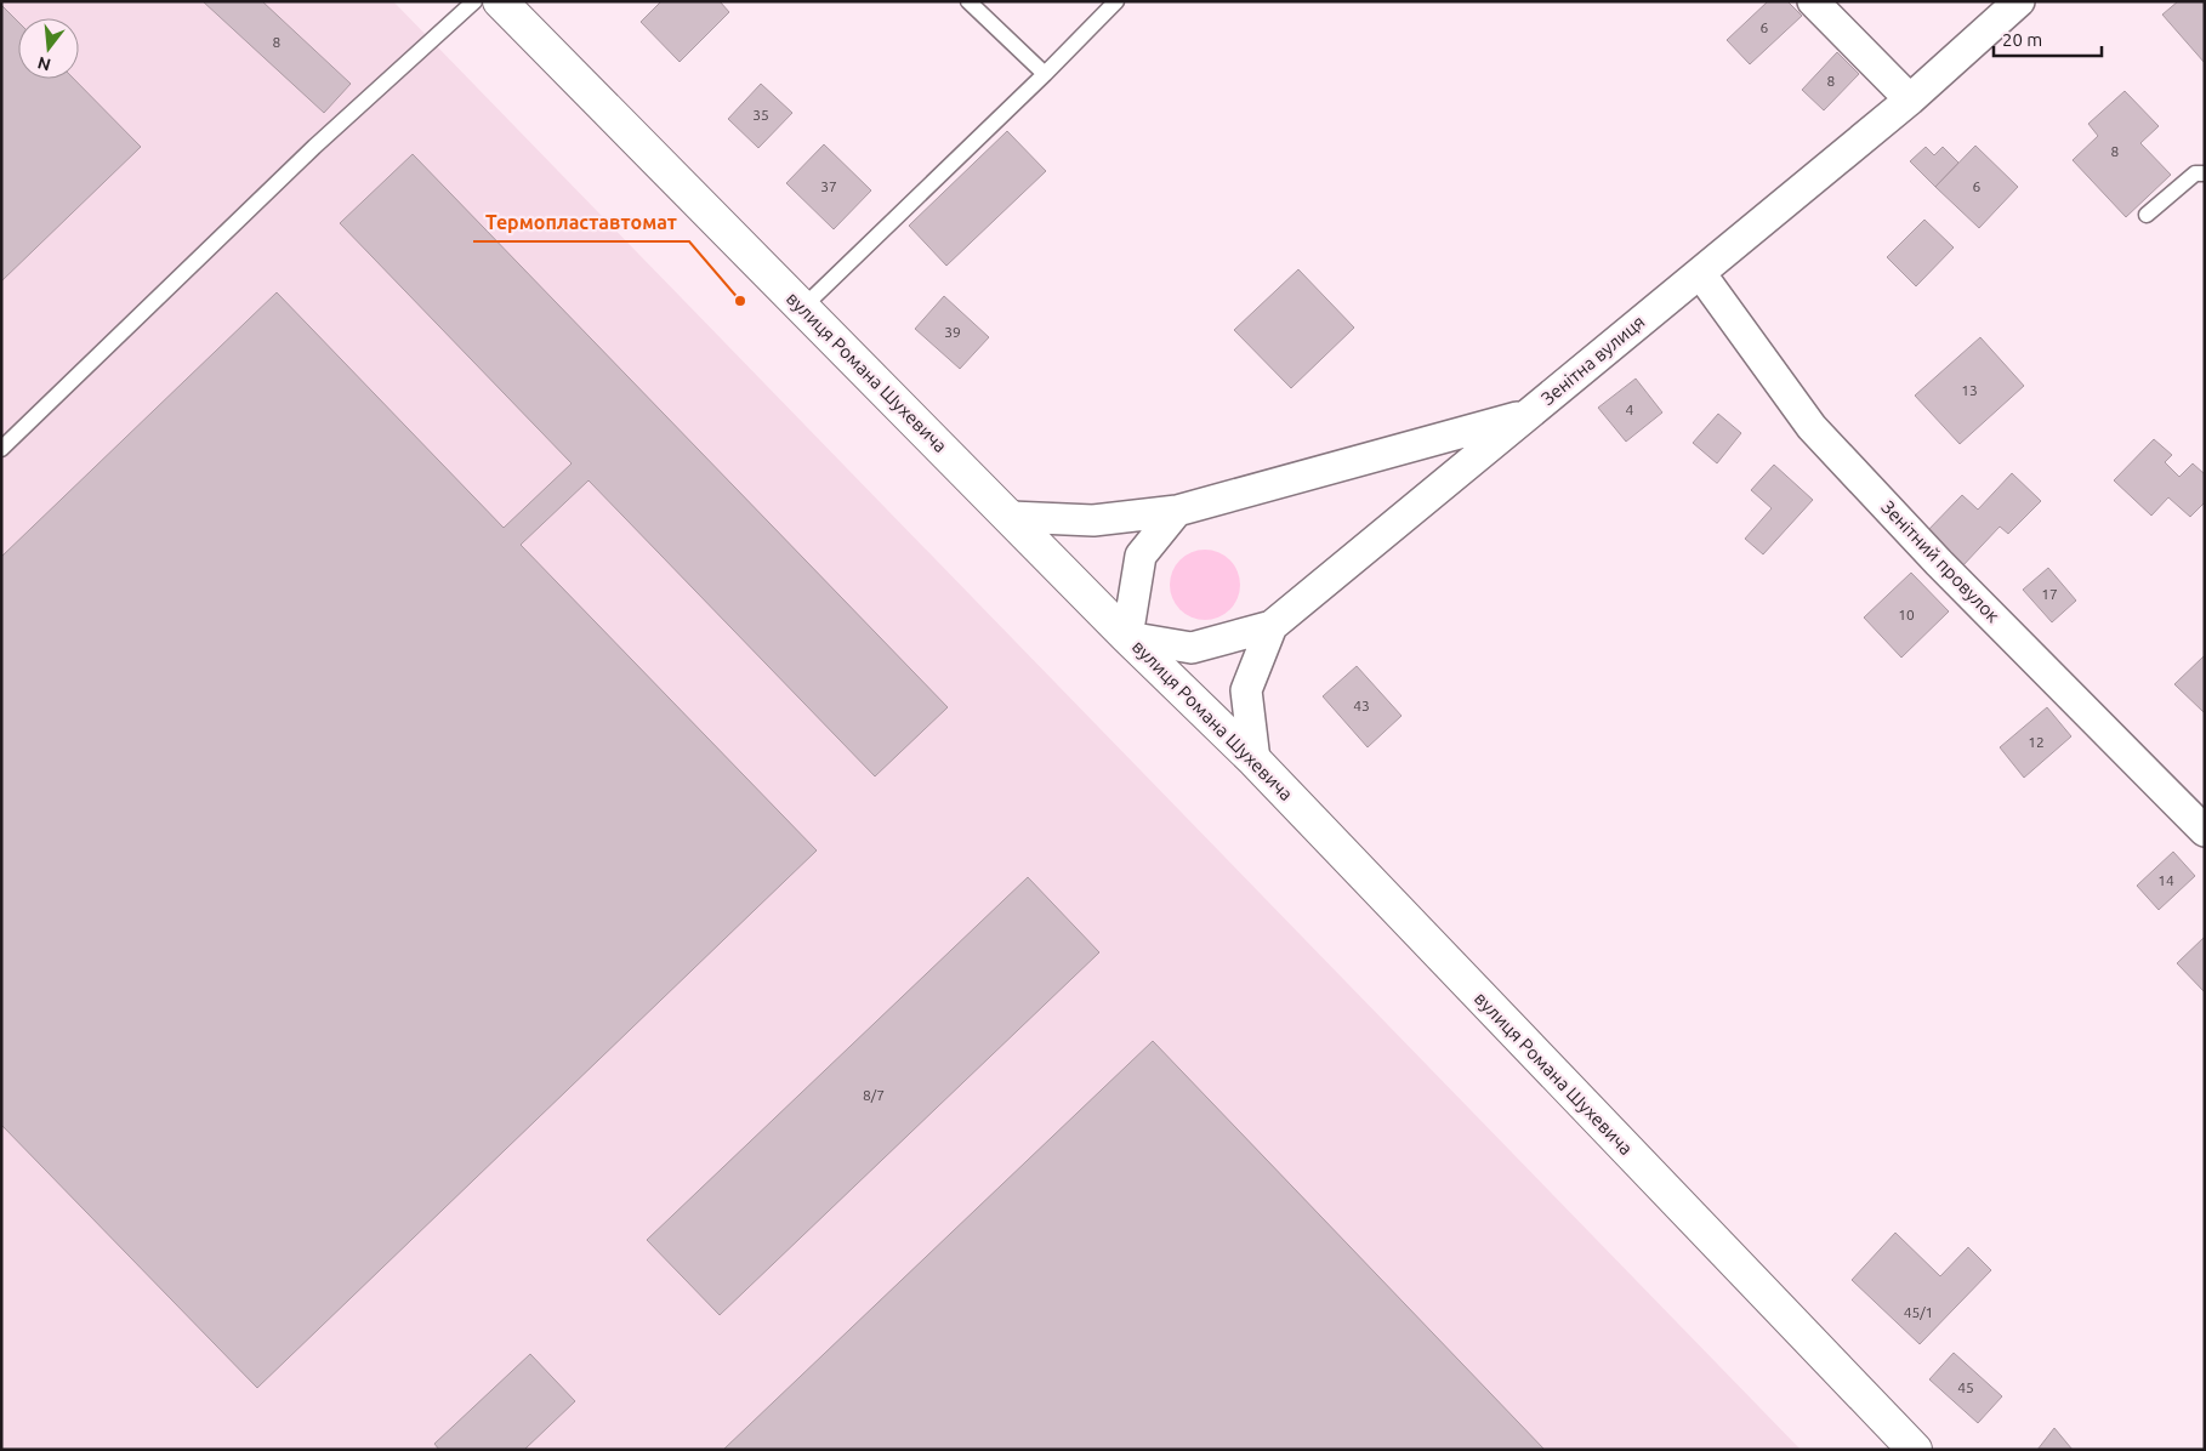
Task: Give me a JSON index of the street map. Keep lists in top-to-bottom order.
{
  "streets": {
    "main road": ["вулиця Романа Шухевича"],
    "street": ["Зенітна вулиця", "Зенітний провулок"]
  },
  "crossings": [
    ["Зенітна вулиця", "вулиця Романа Шухевича"],
    ["Зенітна вулиця", "Зенітний провулок"]
  ],
  "places": ["Термопластавтомат"],
  "house_numbers": [
    "6",
    "8",
    "8",
    "35",
    "8",
    "37",
    "6",
    "39",
    "13",
    "4",
    "17",
    "10",
    "43",
    "12",
    "14",
    "8/7",
    "45/1",
    "45"
  ],
  "scale_bar": "20 m",
  "north": "bottom"
}
